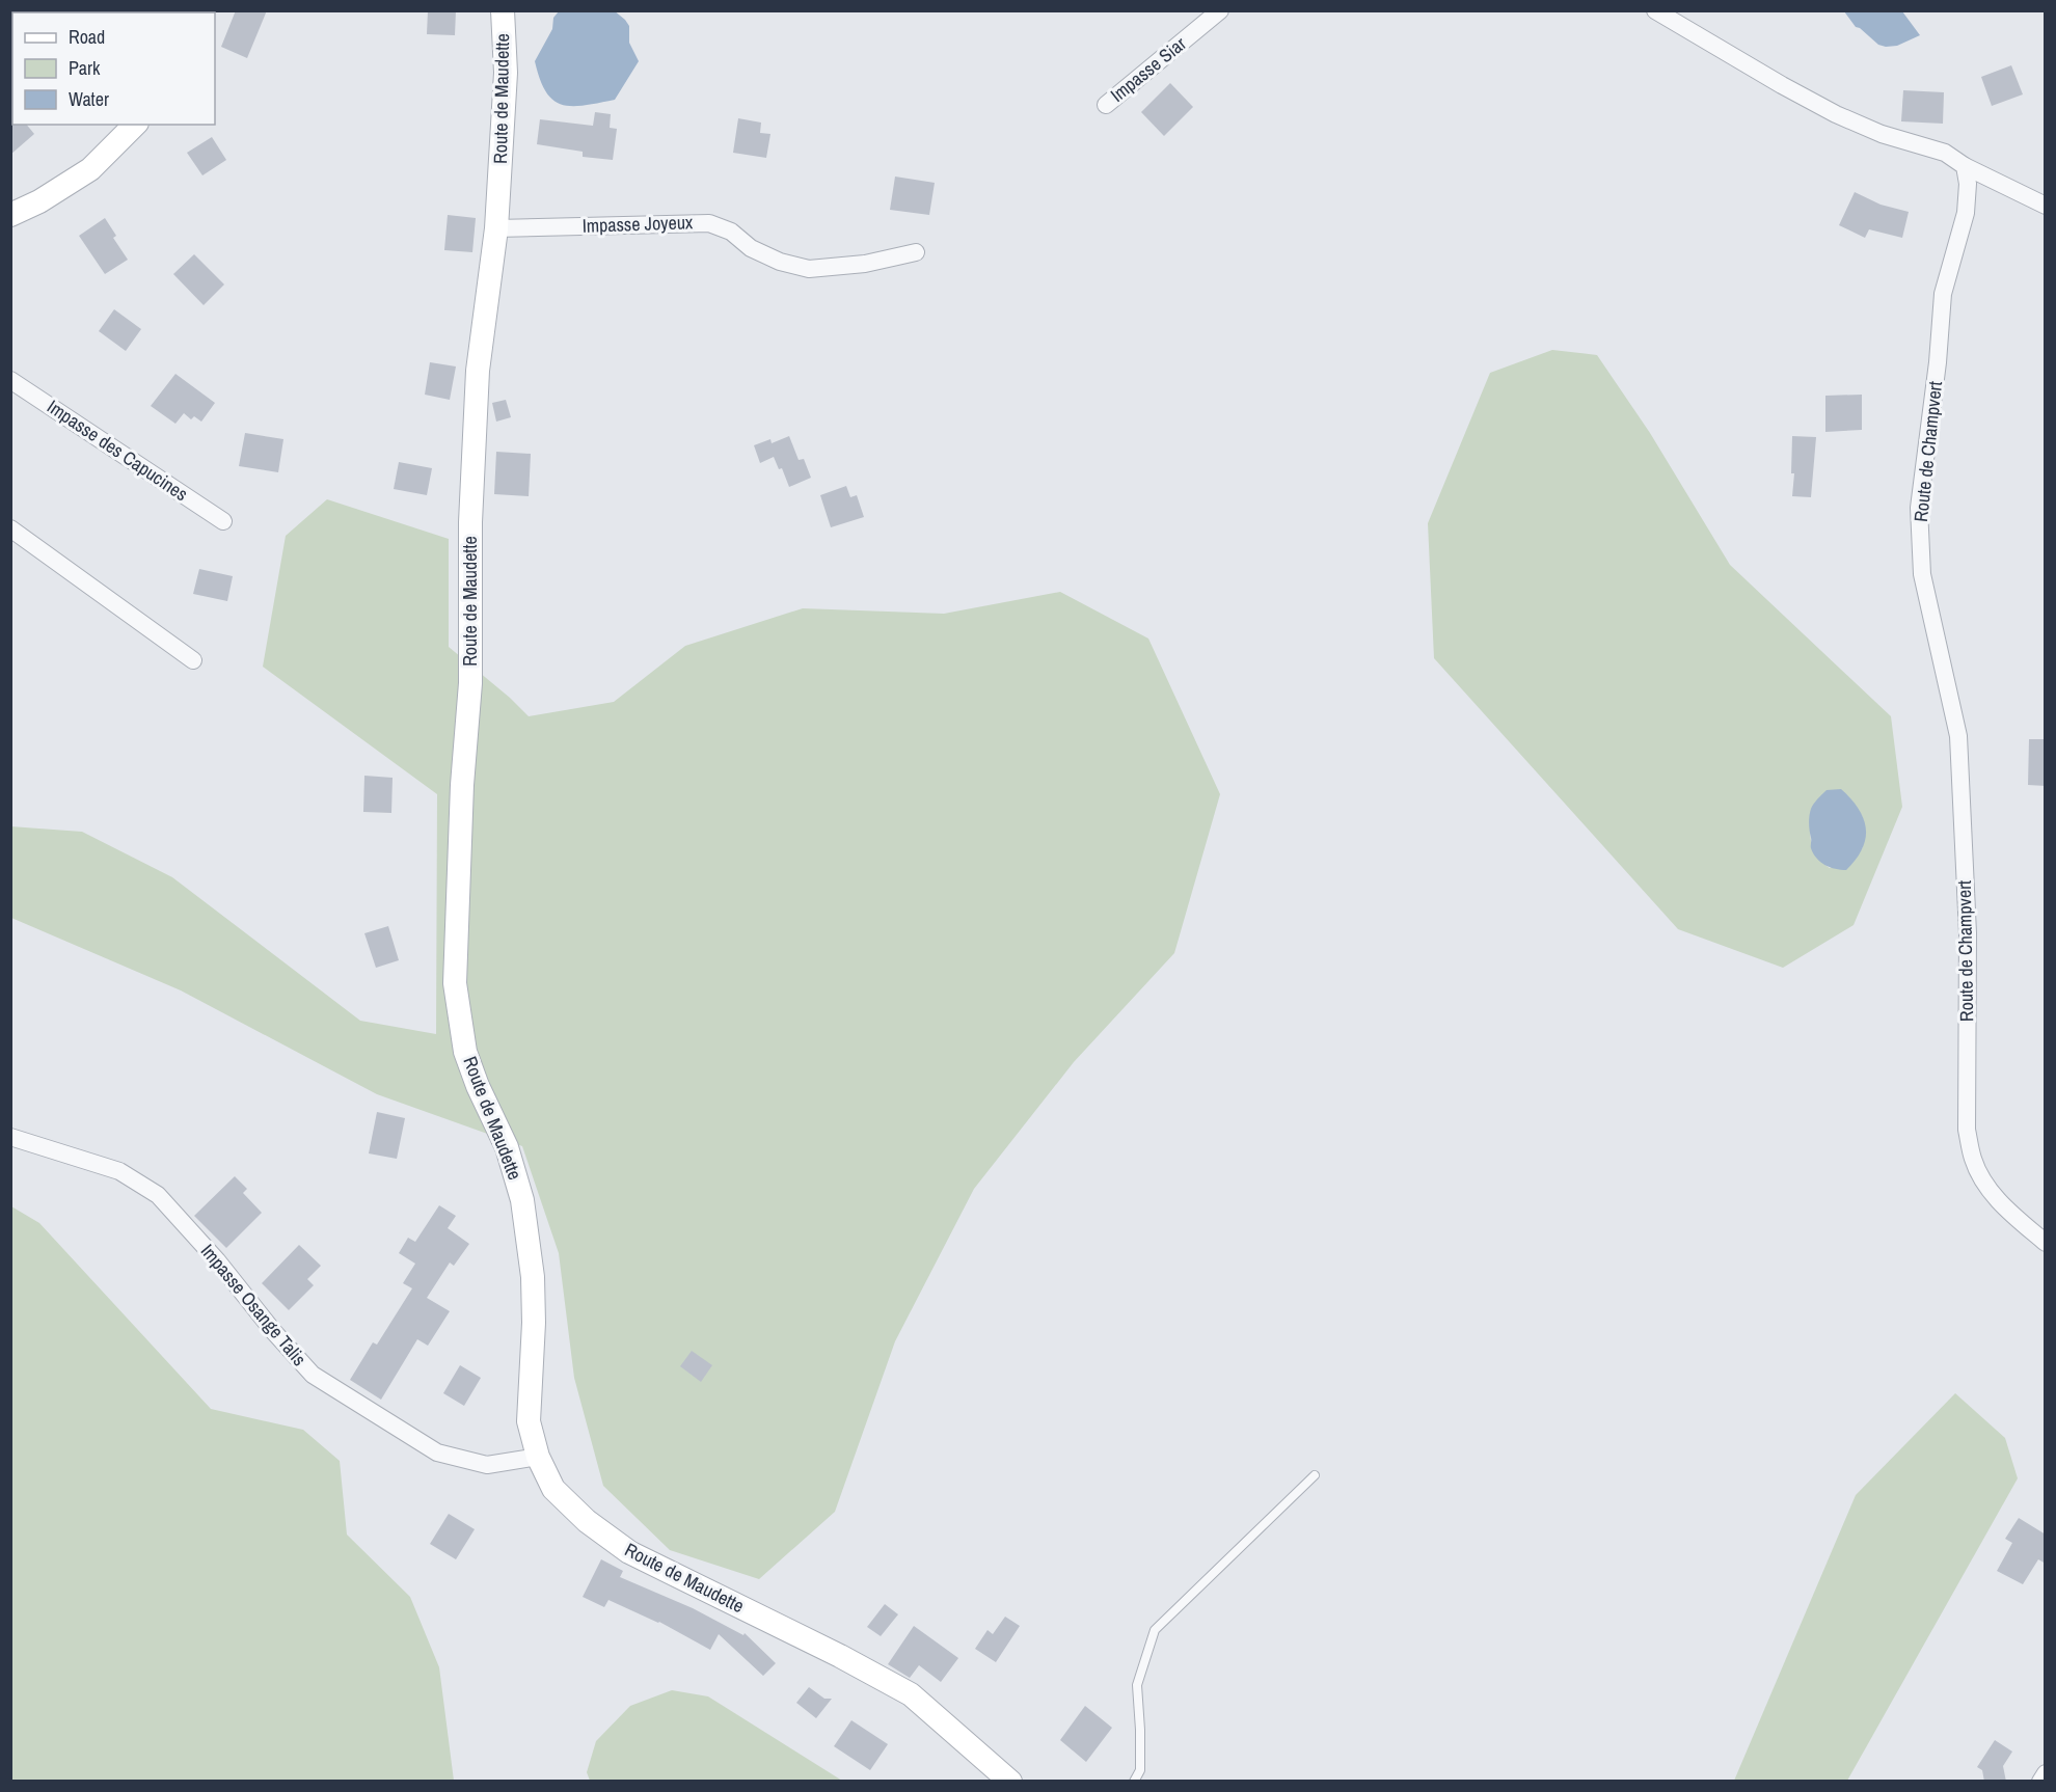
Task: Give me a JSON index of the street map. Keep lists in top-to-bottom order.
{
  "streets": {
    "street": [
      "Impasse Siar",
      "Route de Maudette",
      "Impasse Joyeux",
      "Impasse des Capucines",
      "Route de Champvert",
      "Impasse Osange Talis"
    ]
  },
  "crossings": [
    ["Route de Maudette", "Impasse Joyeux"],
    ["Route de Maudette", "Impasse Osange Talis"]
  ],
  "legend": ["Road", "Park", "Water"]
}
